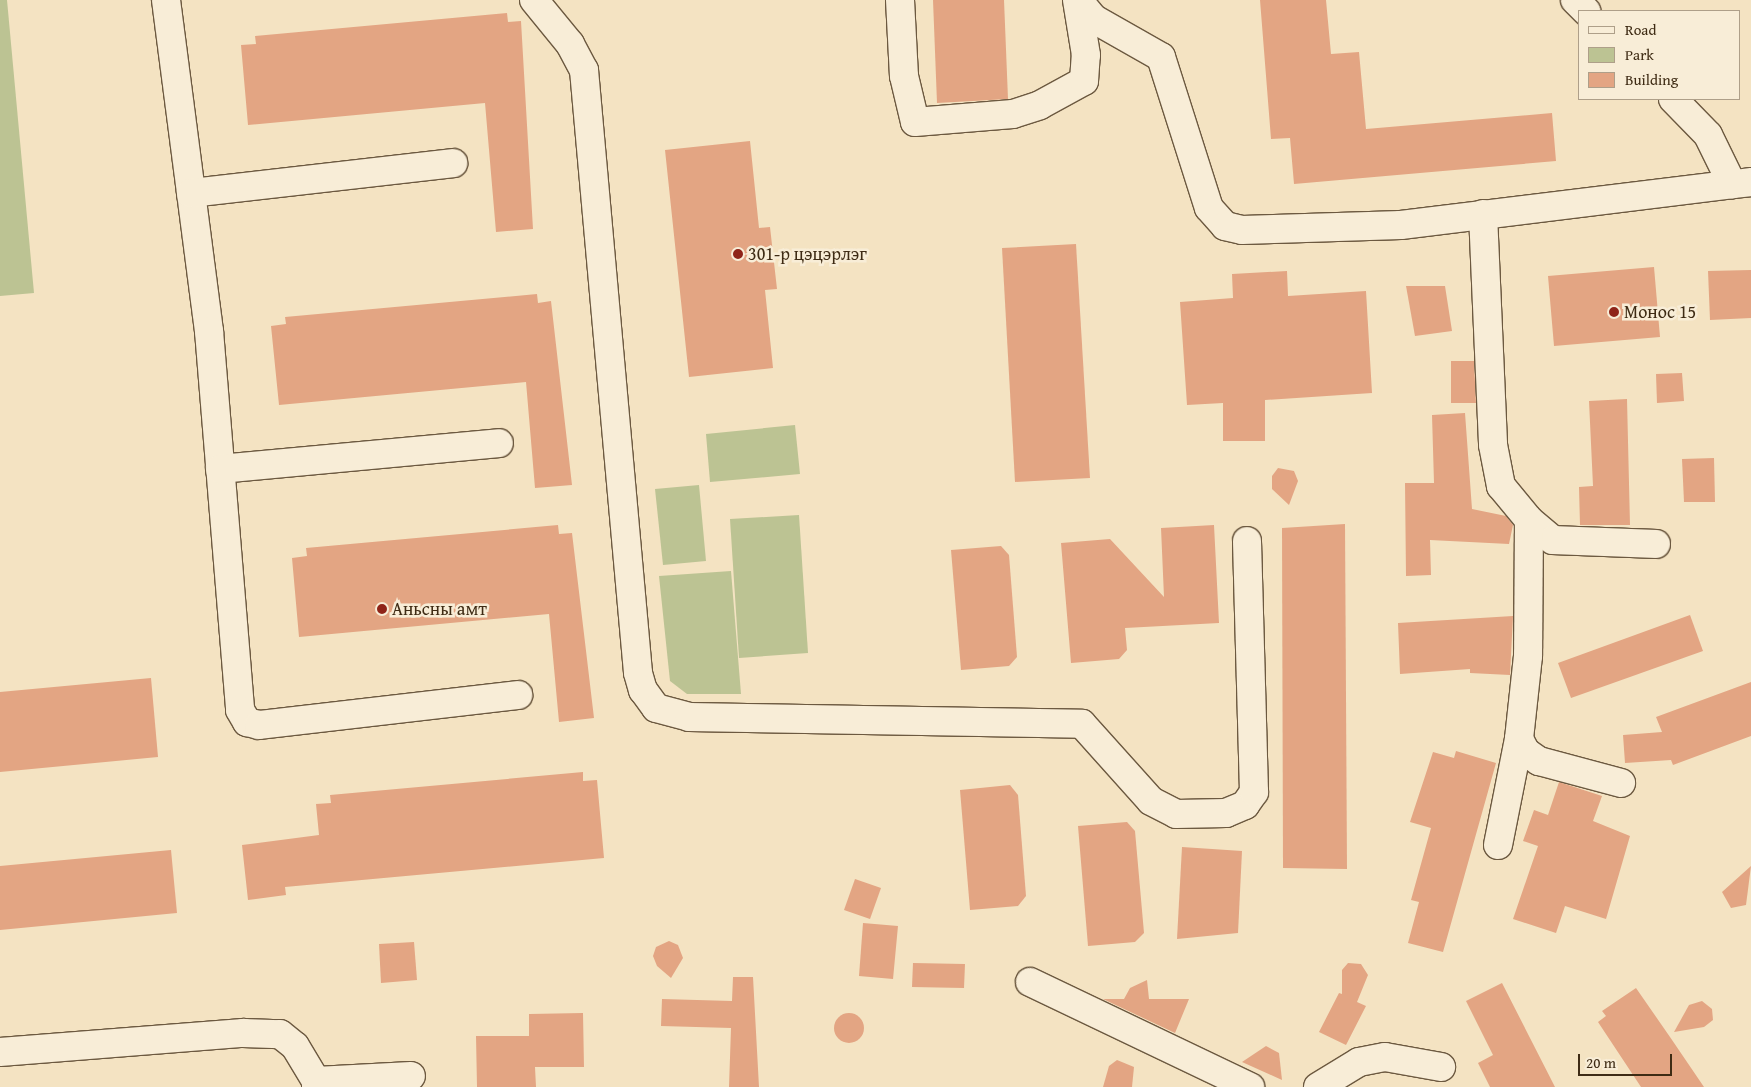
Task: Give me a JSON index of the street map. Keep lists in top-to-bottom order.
{
  "places": ["301-р цэцэрлэг", "Монос 15", "Аньсны амт"],
  "legend": ["Road", "Park", "Building"],
  "scale_bar": "20 m"
}
